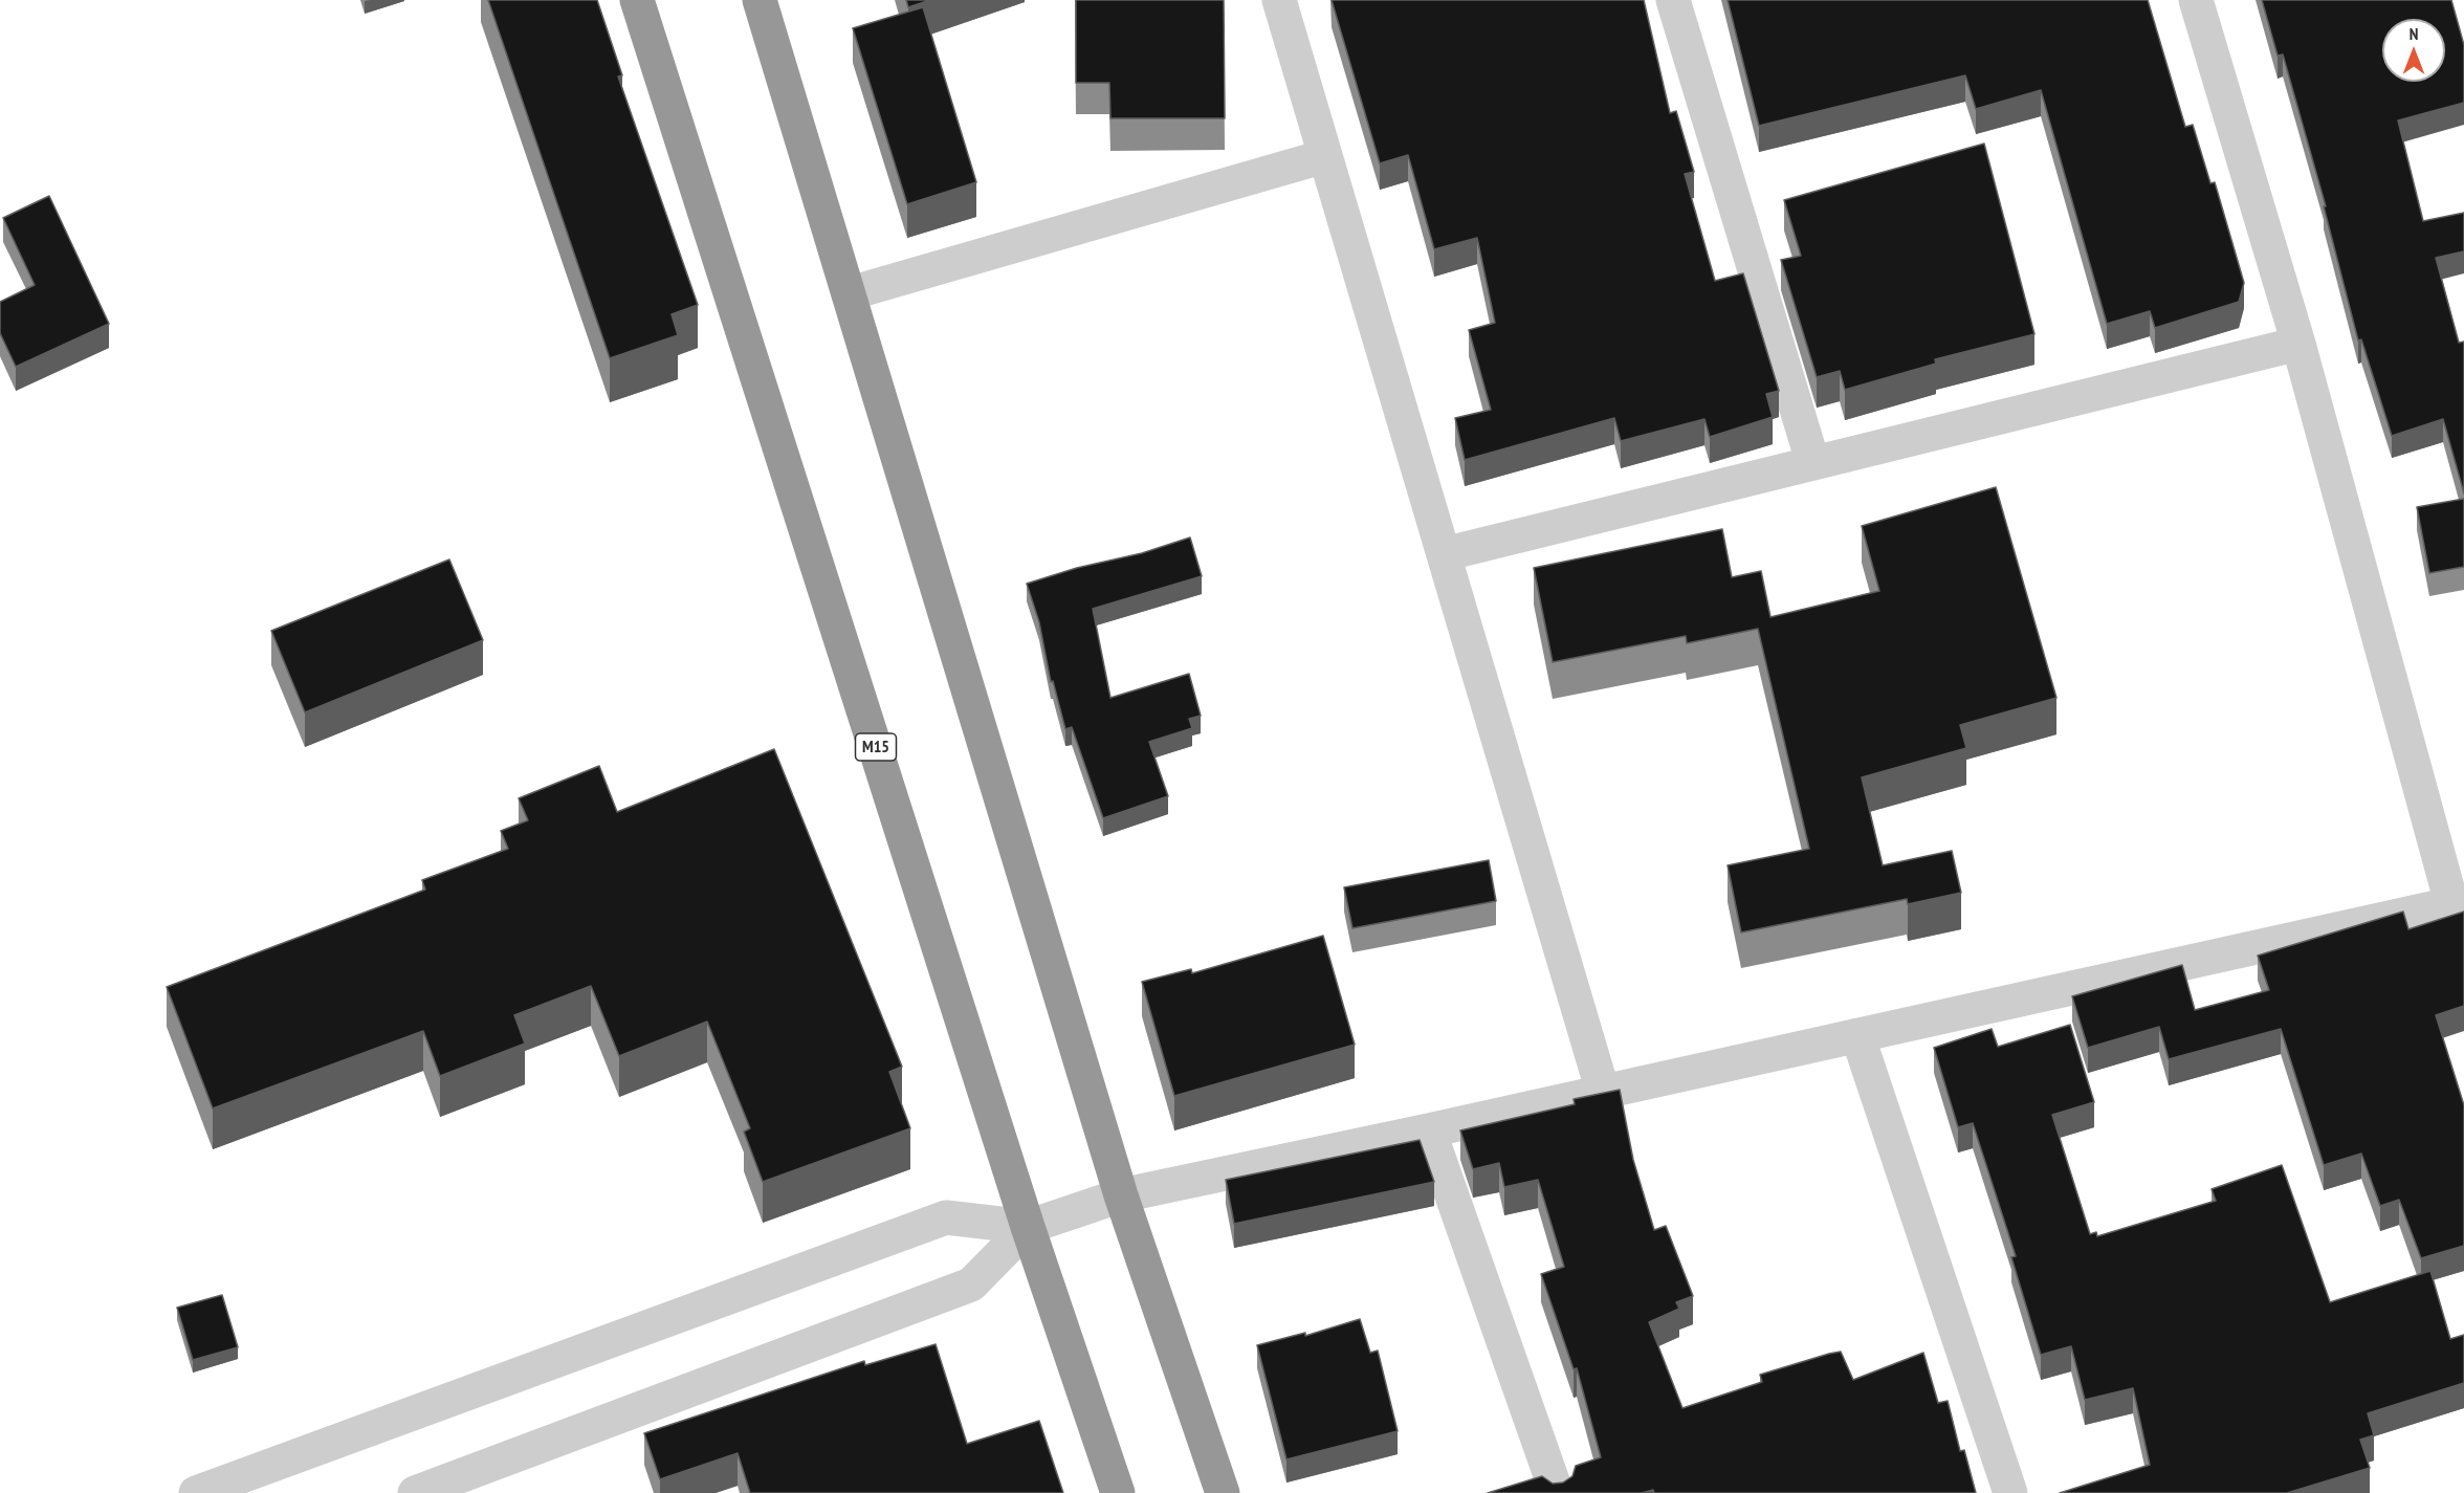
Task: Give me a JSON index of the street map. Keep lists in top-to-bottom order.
{
  "streets": {
    "highway": ["M15"]
  },
  "north": "top"
}
